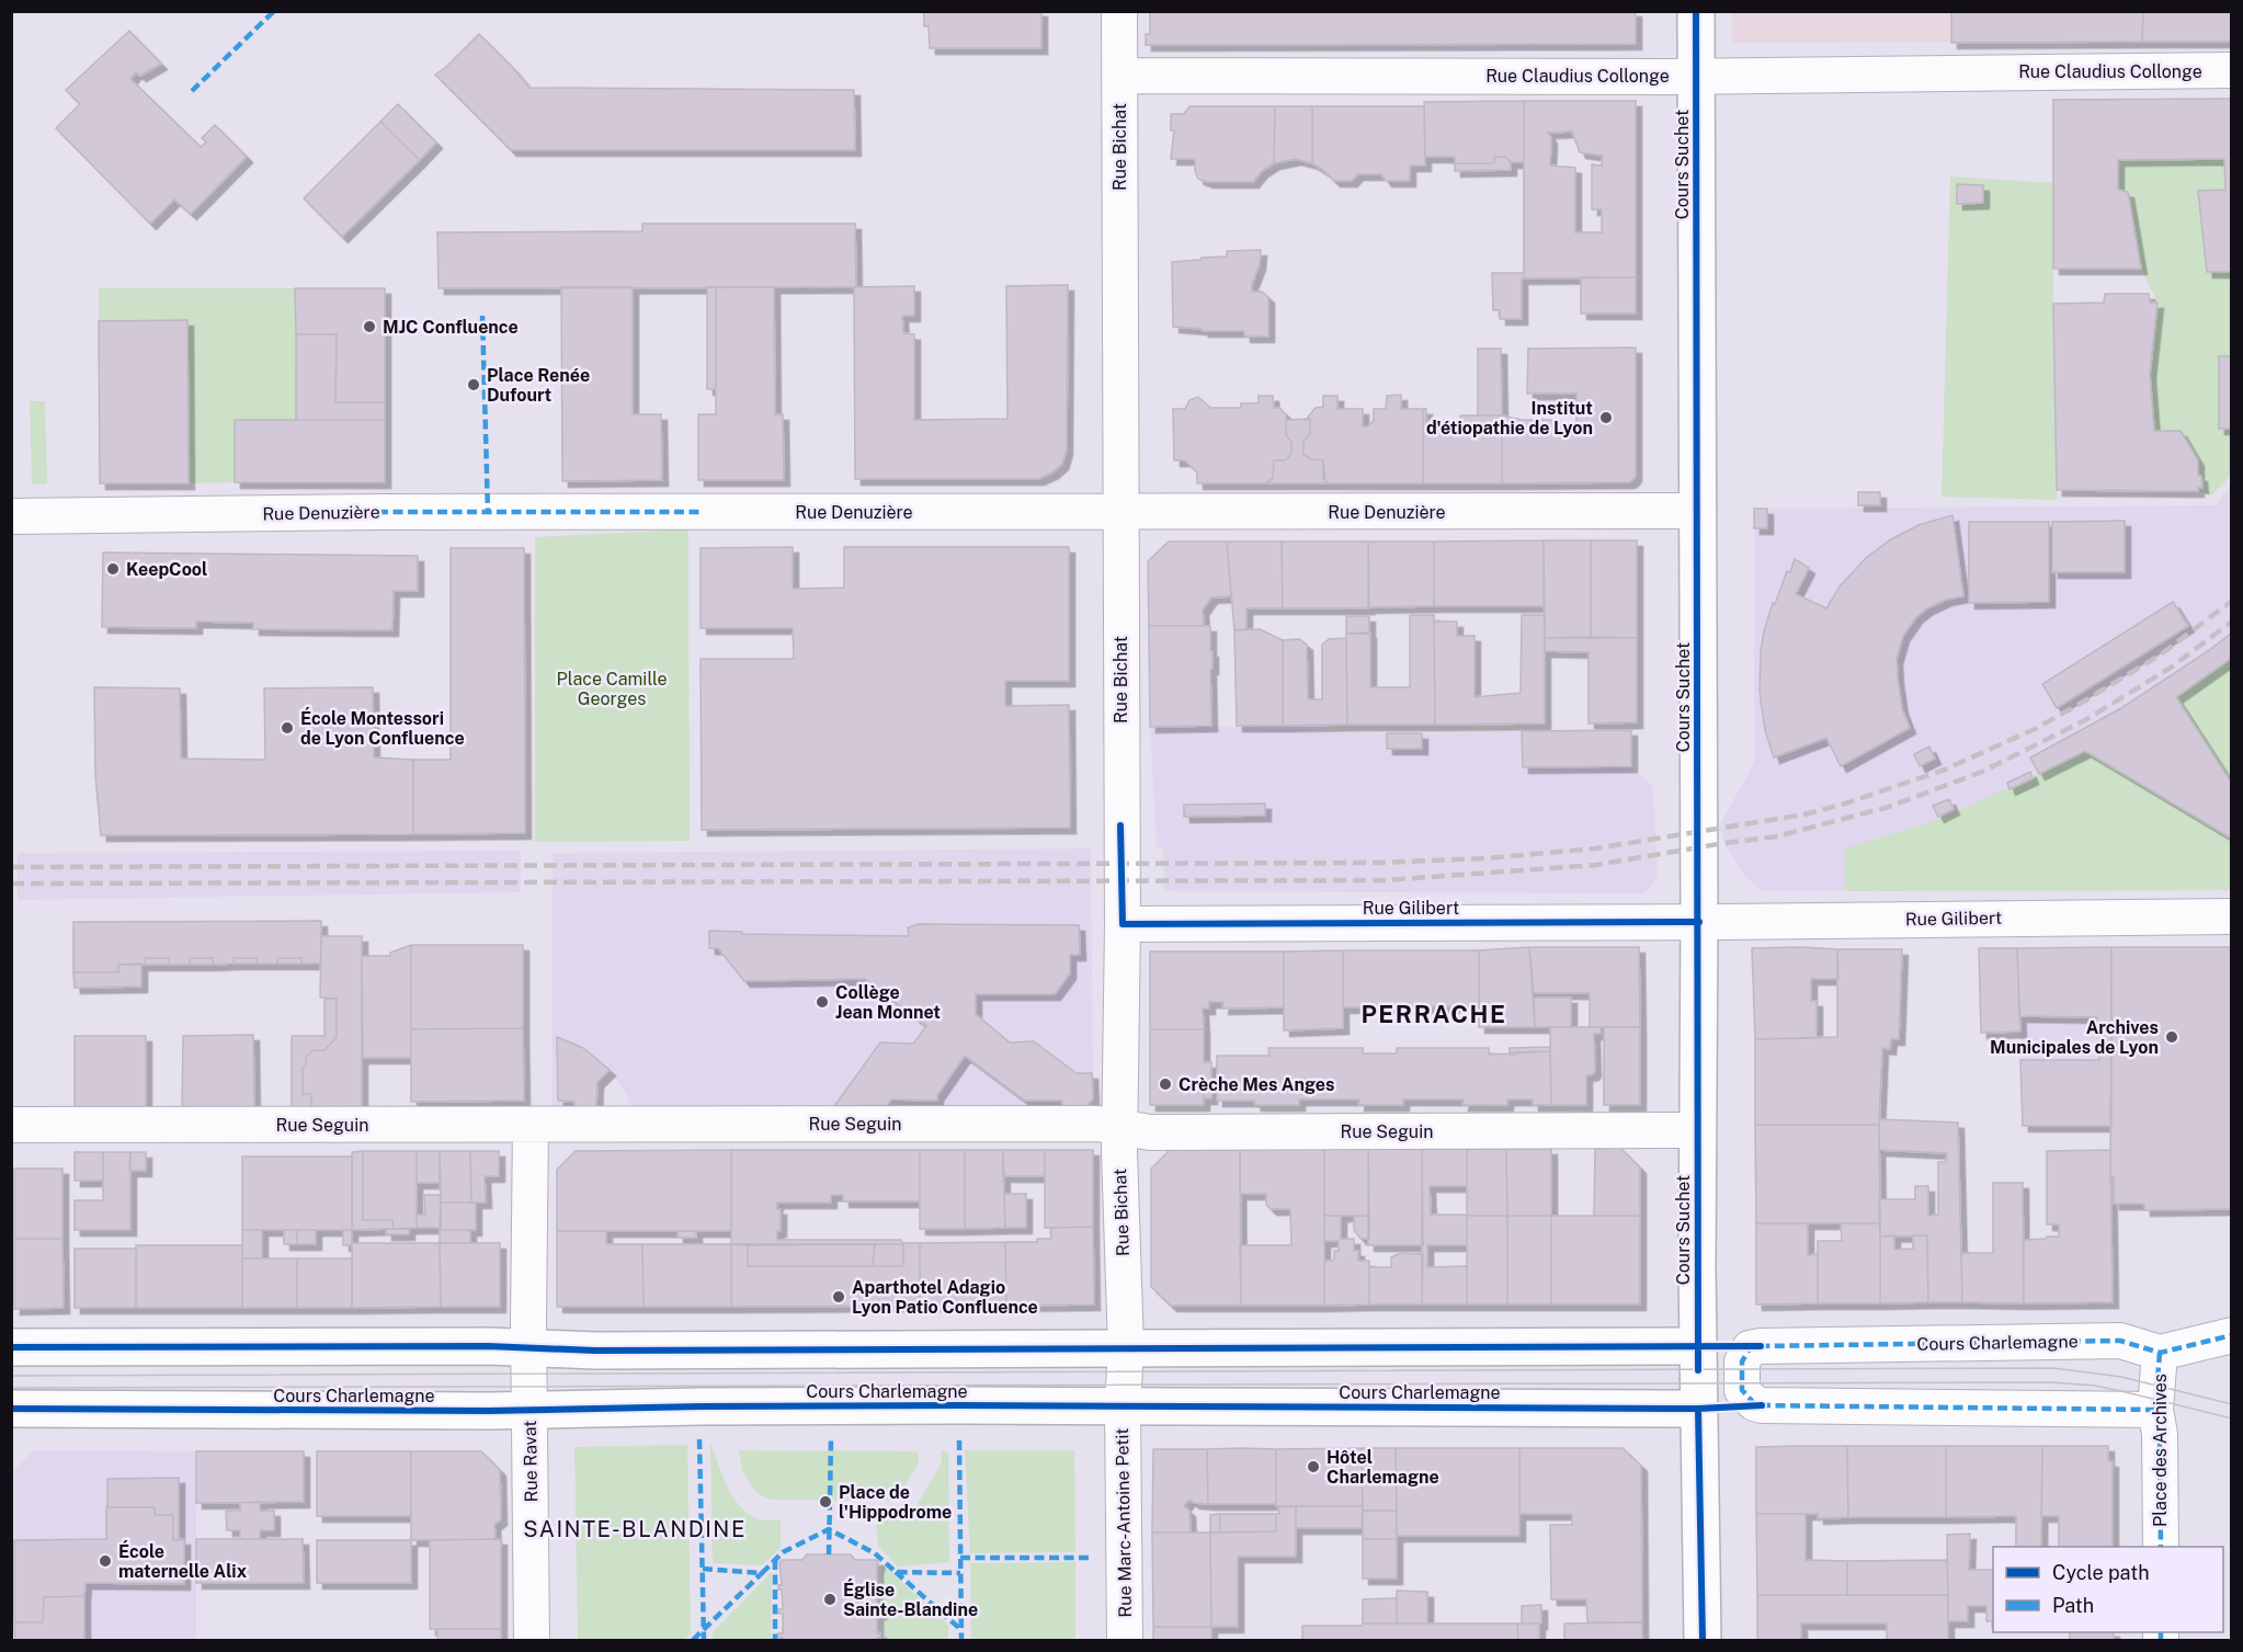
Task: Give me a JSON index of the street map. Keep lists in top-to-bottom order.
{
  "streets": {
    "street": [
      "Rue Claudius Collonge",
      "Rue Bichat",
      "Cours Suchet",
      "Rue Denuzière",
      "Rue Gilibert",
      "Rue Seguin",
      "Cours Charlemagne",
      "Place des Archives",
      "Rue Ravat",
      "Rue Marc-Antoine Petit"
    ]
  },
  "crossings": [
    ["Rue Claudius Collonge", "Rue Bichat"],
    ["Rue Claudius Collonge", "Cours Suchet"],
    ["Rue Bichat", "Rue Denuzière"],
    ["Rue Bichat", "Rue Gilibert"],
    ["Rue Bichat", "Rue Seguin"],
    ["Cours Suchet", "Rue Denuzière"],
    ["Cours Suchet", "Rue Gilibert"],
    ["Cours Suchet", "Rue Seguin"],
    ["Cours Suchet", "Cours Charlemagne"],
    ["Rue Seguin", "Rue Ravat"],
    ["Cours Charlemagne", "Place des Archives"],
    ["Cours Charlemagne", "Rue Ravat"],
    ["Cours Charlemagne", "Rue Marc-Antoine Petit"]
  ],
  "districts": ["PERRACHE", "SAINTE-BLANDINE"],
  "parks": ["Place Camille Georges"],
  "places": [
    "MJC Confluence",
    "Place Renée Dufourt",
    "Institut d'étiopathie de Lyon",
    "KeepCool",
    "École Montessori de Lyon Confluence",
    "Collège Jean Monnet",
    "Archives Municipales de Lyon",
    "Crèche Mes Anges",
    "Aparthotel Adagio Lyon Patio Confluence",
    "Hôtel Charlemagne",
    "Place de l'Hippodrome",
    "École maternelle Alix",
    "Église Sainte-Blandine"
  ],
  "legend": ["Cycle path", "Path"]
}
